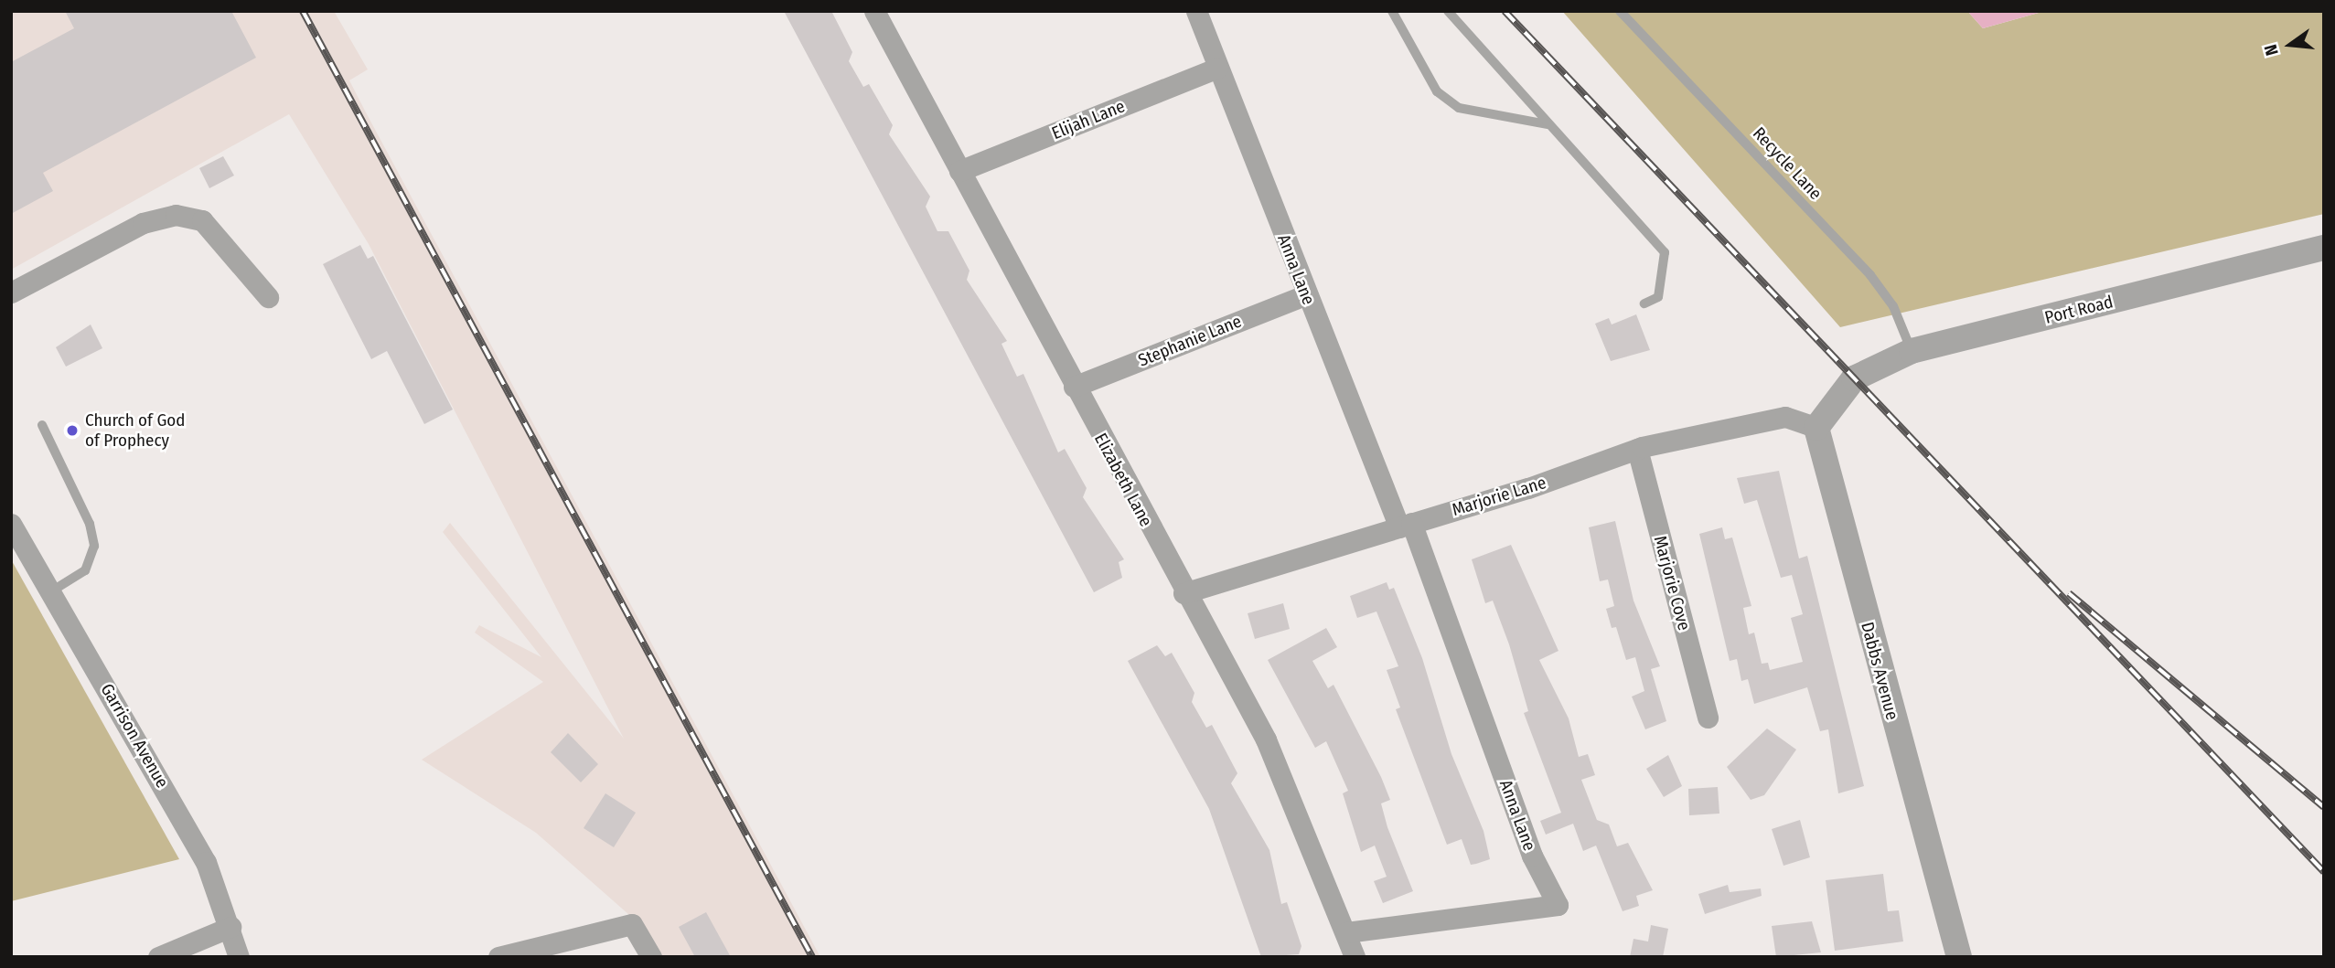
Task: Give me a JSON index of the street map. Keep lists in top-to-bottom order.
{
  "streets": {
    "street": [
      "Elijah Lane",
      "Anna Lane",
      "Port Road",
      "Stephanie Lane",
      "Elizabeth Lane",
      "Marjorie Lane",
      "Marjorie Cove",
      "Dabbs Avenue",
      "Garrison Avenue"
    ],
    "lane": ["Recycle Lane"]
  },
  "crossings": [
    ["Elijah Lane", "Anna Lane"],
    ["Elijah Lane", "Elizabeth Lane"],
    ["Recycle Lane", "Port Road"],
    ["Anna Lane", "Stephanie Lane"],
    ["Anna Lane", "Elizabeth Lane"],
    ["Anna Lane", "Marjorie Lane"],
    ["Port Road", "Marjorie Lane"],
    ["Port Road", "Dabbs Avenue"],
    ["Stephanie Lane", "Elizabeth Lane"],
    ["Elizabeth Lane", "Marjorie Lane"],
    ["Marjorie Lane", "Marjorie Cove"],
    ["Marjorie Lane", "Dabbs Avenue"]
  ],
  "places": ["Church of God of Prophecy"],
  "north": "left"
}
